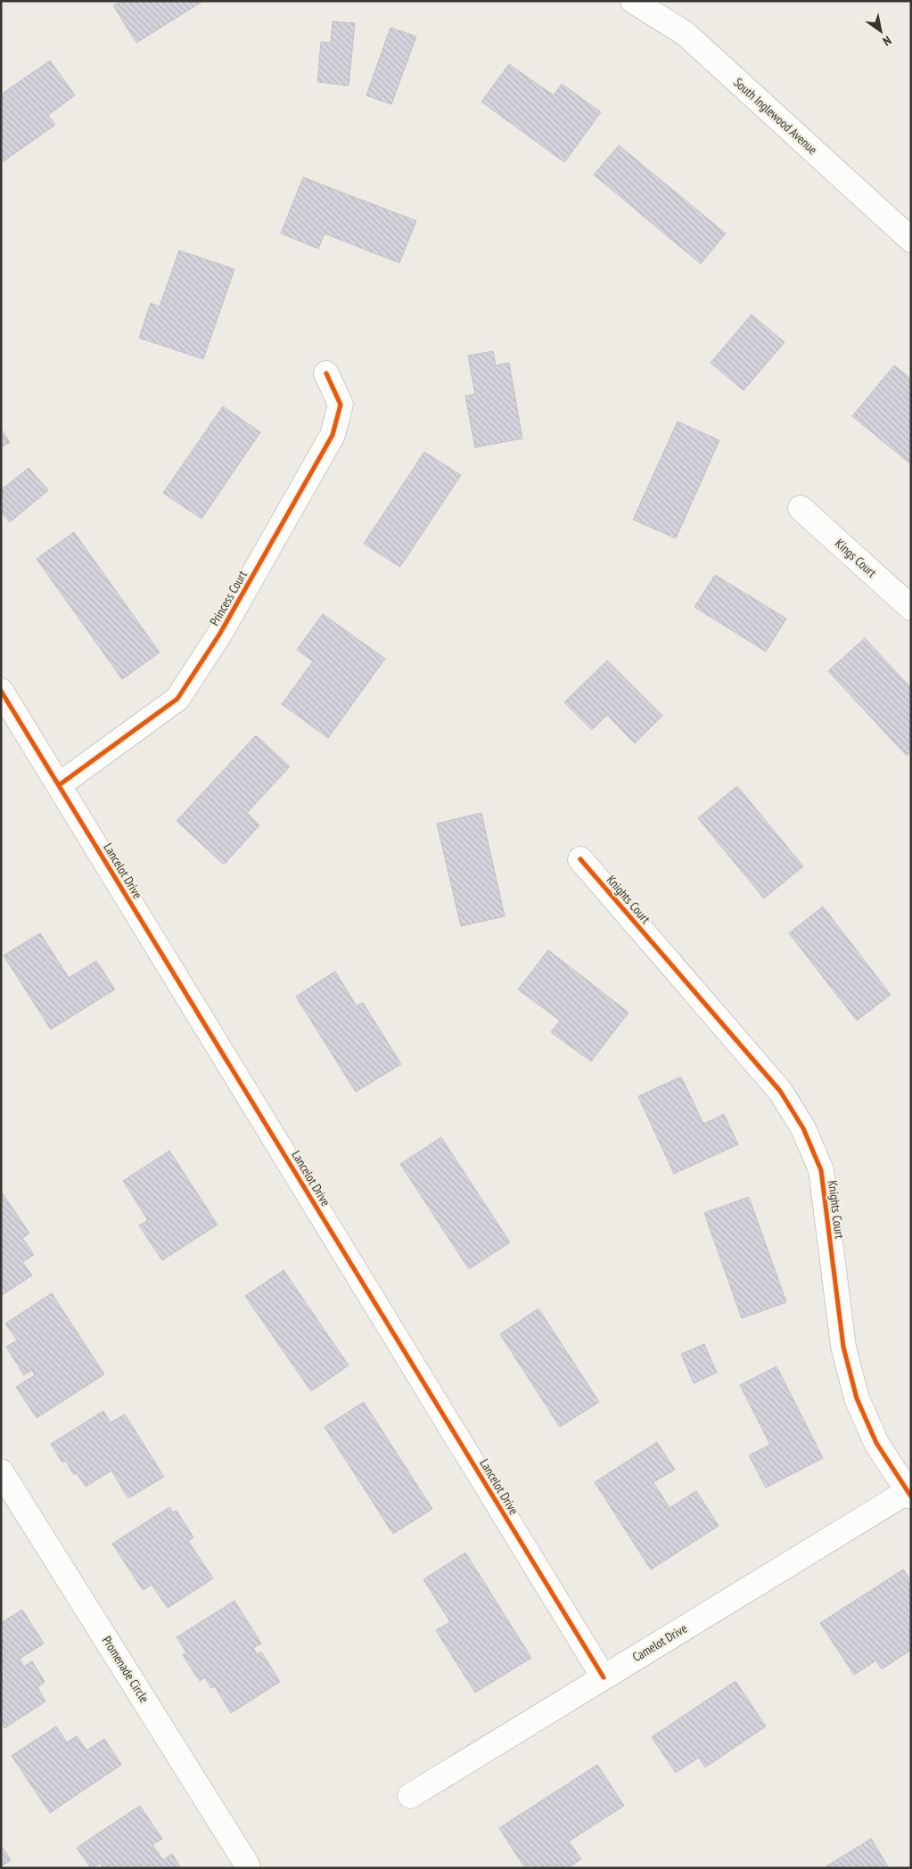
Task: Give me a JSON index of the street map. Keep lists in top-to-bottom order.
{
  "streets": {
    "street": [
      "South Inglewood Avenue",
      "Kings Court",
      "Princess Court",
      "Lancelot Drive",
      "Knights Court",
      "Camelot Drive",
      "Promenade Circle"
    ]
  },
  "crossings": [
    ["Princess Court", "Lancelot Drive"],
    ["Lancelot Drive", "Camelot Drive"],
    ["Knights Court", "Camelot Drive"]
  ],
  "north": "bottom right"
}
